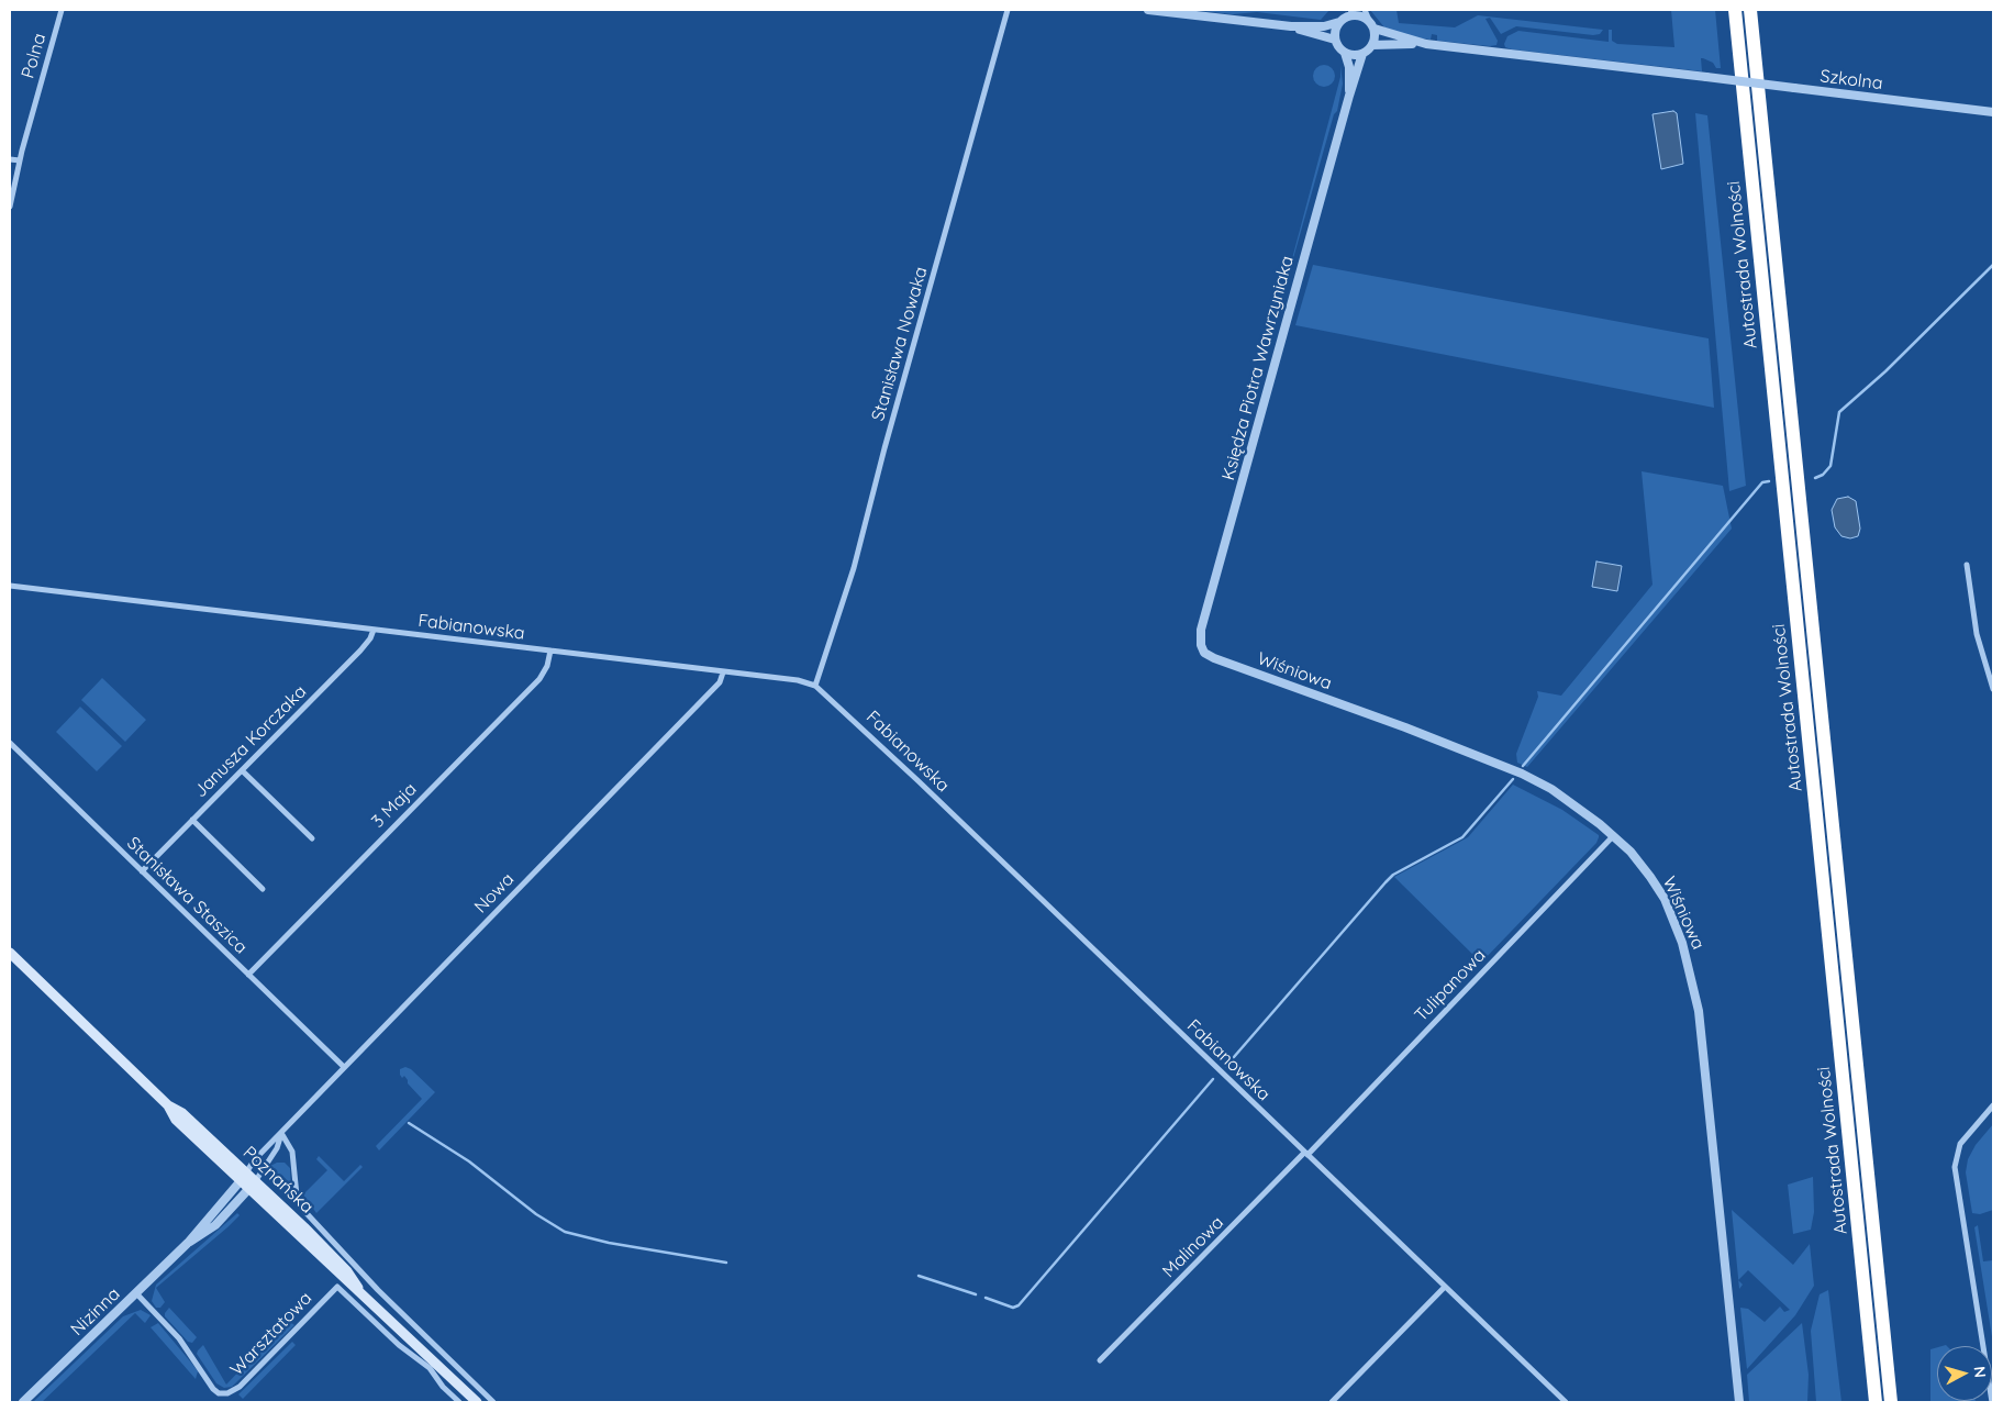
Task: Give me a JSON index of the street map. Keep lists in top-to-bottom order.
{
  "streets": {
    "highway": ["Autostrada Wolności"],
    "main road": ["Poznańska"],
    "street": [
      "Polna",
      "Szkolna",
      "Stanisława Nowaka",
      "Księdza Piotra Wawrzyniaka",
      "Fabianowska",
      "Wiśniowa",
      "Janusza Korczaka",
      "3 Maja",
      "Nowa",
      "Stanisława Staszica",
      "Tulipanowa",
      "Malinowa",
      "Nizinna",
      "Warsztatowa"
    ]
  },
  "crossings": [
    ["Stanisława Nowaka", "Fabianowska"],
    ["Księdza Piotra Wawrzyniaka", "Wiśniowa"],
    ["Fabianowska", "Janusza Korczaka"],
    ["Fabianowska", "3 Maja"],
    ["Fabianowska", "Nowa"],
    ["Fabianowska", "Tulipanowa"],
    ["Fabianowska", "Malinowa"],
    ["Wiśniowa", "Tulipanowa"],
    ["Janusza Korczaka", "Stanisława Staszica"],
    ["3 Maja", "Stanisława Staszica"],
    ["Nowa", "Stanisława Staszica"],
    ["Nowa", "Poznańska"],
    ["Nowa", "Nizinna"],
    ["Tulipanowa", "Malinowa"],
    ["Poznańska", "Nizinna"],
    ["Nizinna", "Warsztatowa"]
  ],
  "north": "right"
}
